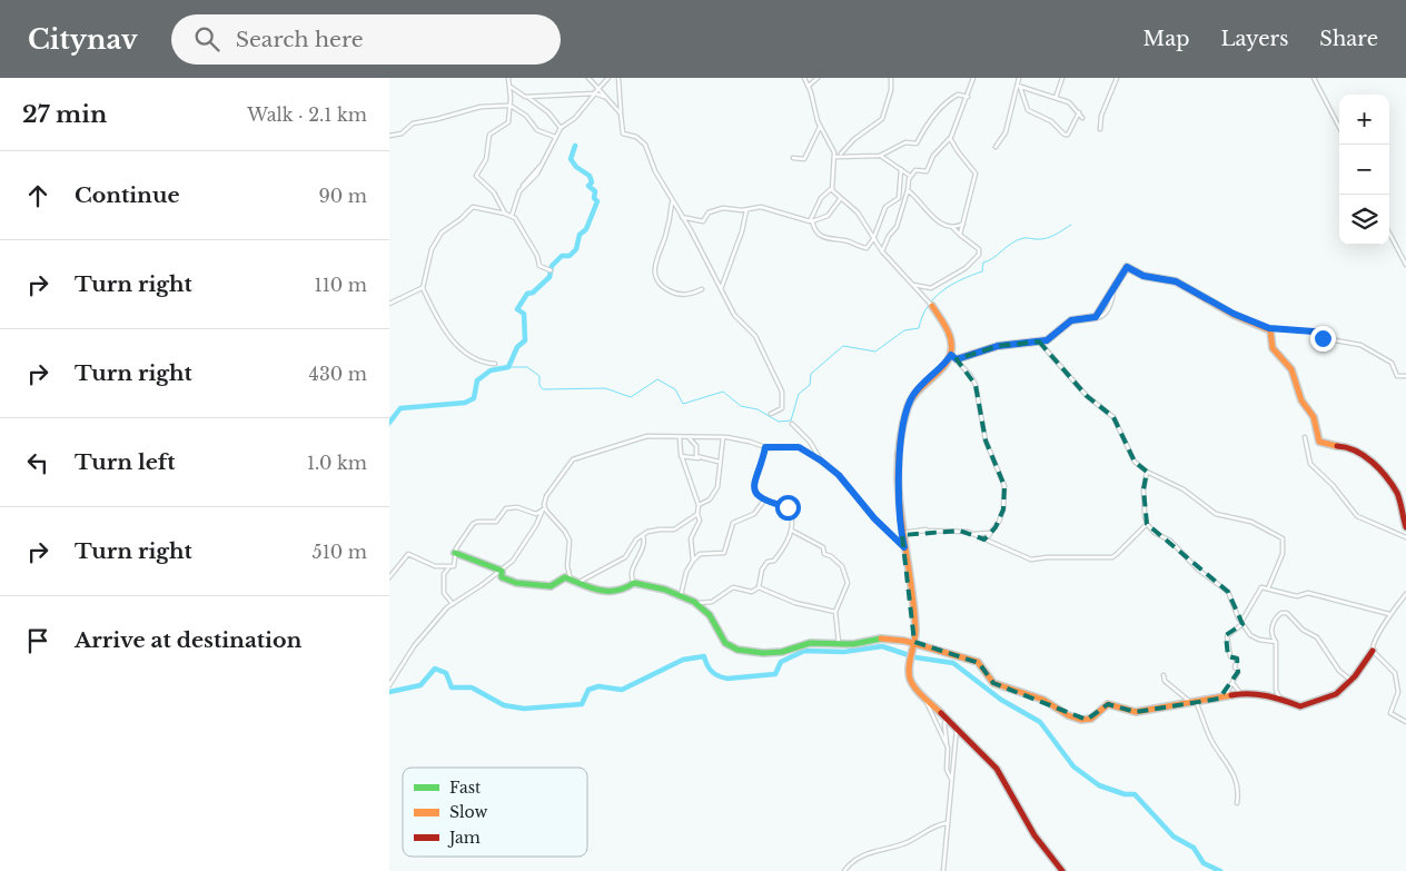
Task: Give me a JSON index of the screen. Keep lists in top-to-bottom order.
{
  "legend": ["Fast", "Slow", "Jam"],
  "page": {
    "header": "Citynav",
    "search": "Search here",
    "nav": ["Map", "Layers", "Share"],
    "heading": ["27 min", "Walk · 2.1 km"],
    "map_buttons": ["+", "−"],
    "list": [
      ["Continue", "90 m"],
      ["Turn right", "110 m"],
      ["Turn right", "430 m"],
      ["Turn left", "1.0 km"],
      ["Turn right", "510 m"],
      "Arrive at destination"
    ]
  }
}
